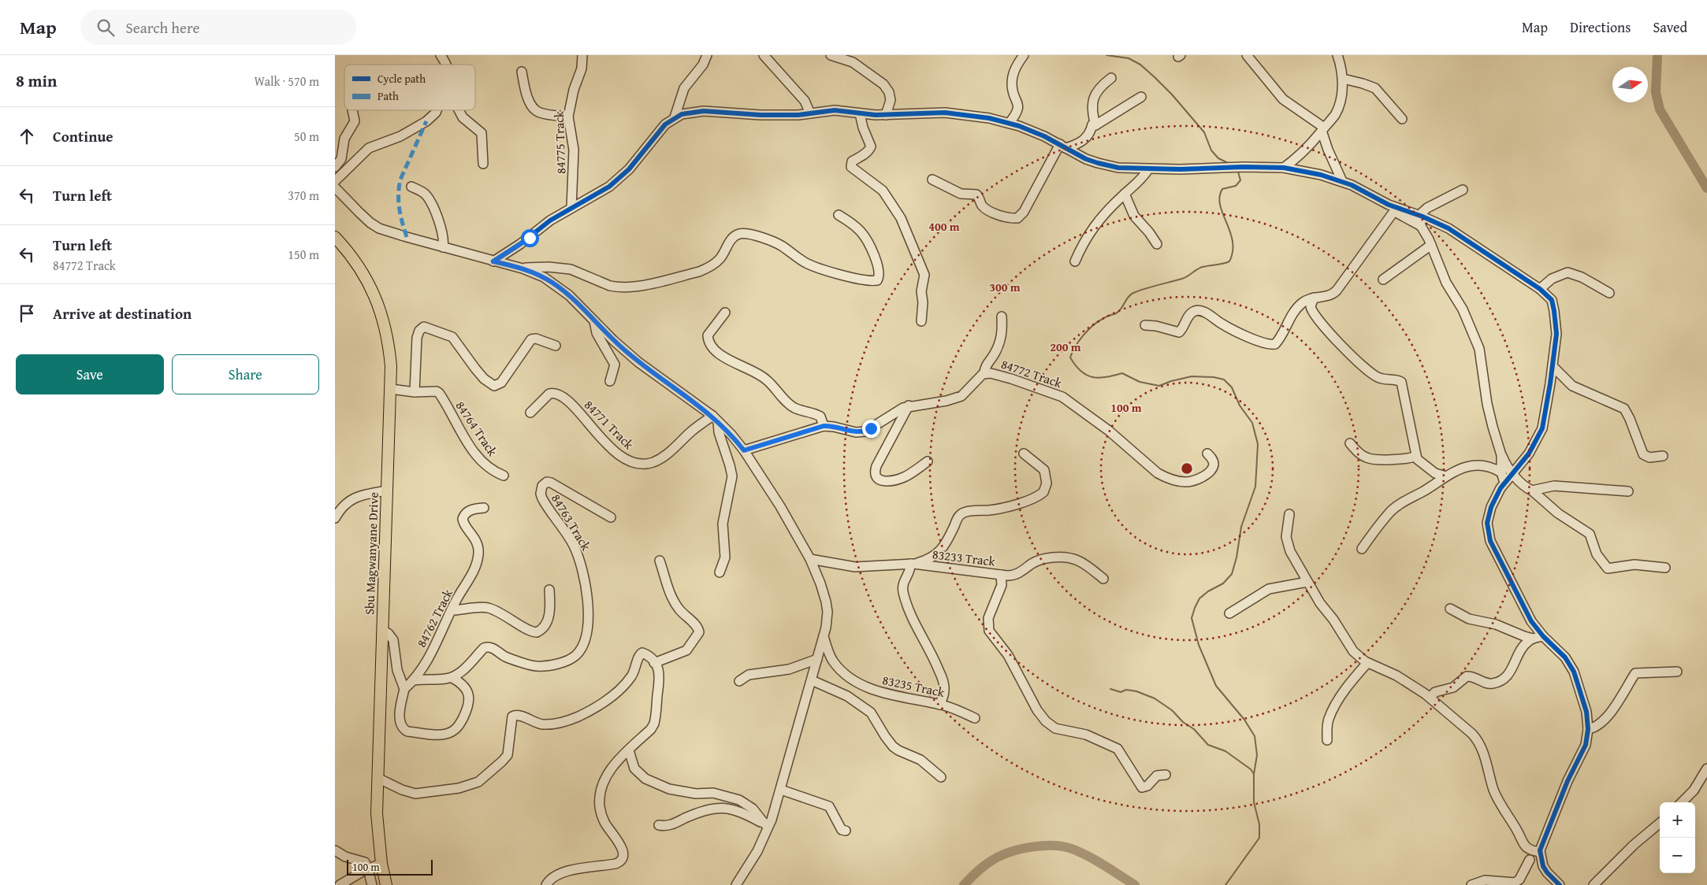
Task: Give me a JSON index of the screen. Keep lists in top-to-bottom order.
{
  "streets": {
    "main road": ["Sbu Magwanyane Drive"],
    "street": [
      "84775 Track",
      "84772 Track",
      "84771 Track",
      "84764 Track",
      "84763 Track",
      "83233 Track",
      "84762 Track",
      "83235 Track"
    ]
  },
  "crossings": [
    ["84763 Track", "84762 Track"]
  ],
  "legend": ["Cycle path", "Path"],
  "scale_bar": "100 m",
  "north": "right",
  "page": {
    "header": "Map",
    "search": "Search here",
    "nav": ["Map", "Directions", "Saved"],
    "heading": ["8 min", "Walk · 570 m"],
    "list": [
      ["Continue", "50 m"],
      ["Turn left", "370 m"],
      ["Turn left", "84772 Track", "150 m"],
      "Arrive at destination"
    ],
    "buttons": ["Save", "Share"],
    "map_buttons": ["+", "−"],
    "scale": "100 m"
  },
  "rings": [
    "400 m",
    "300 m",
    "200 m",
    "100 m"
  ]
}
